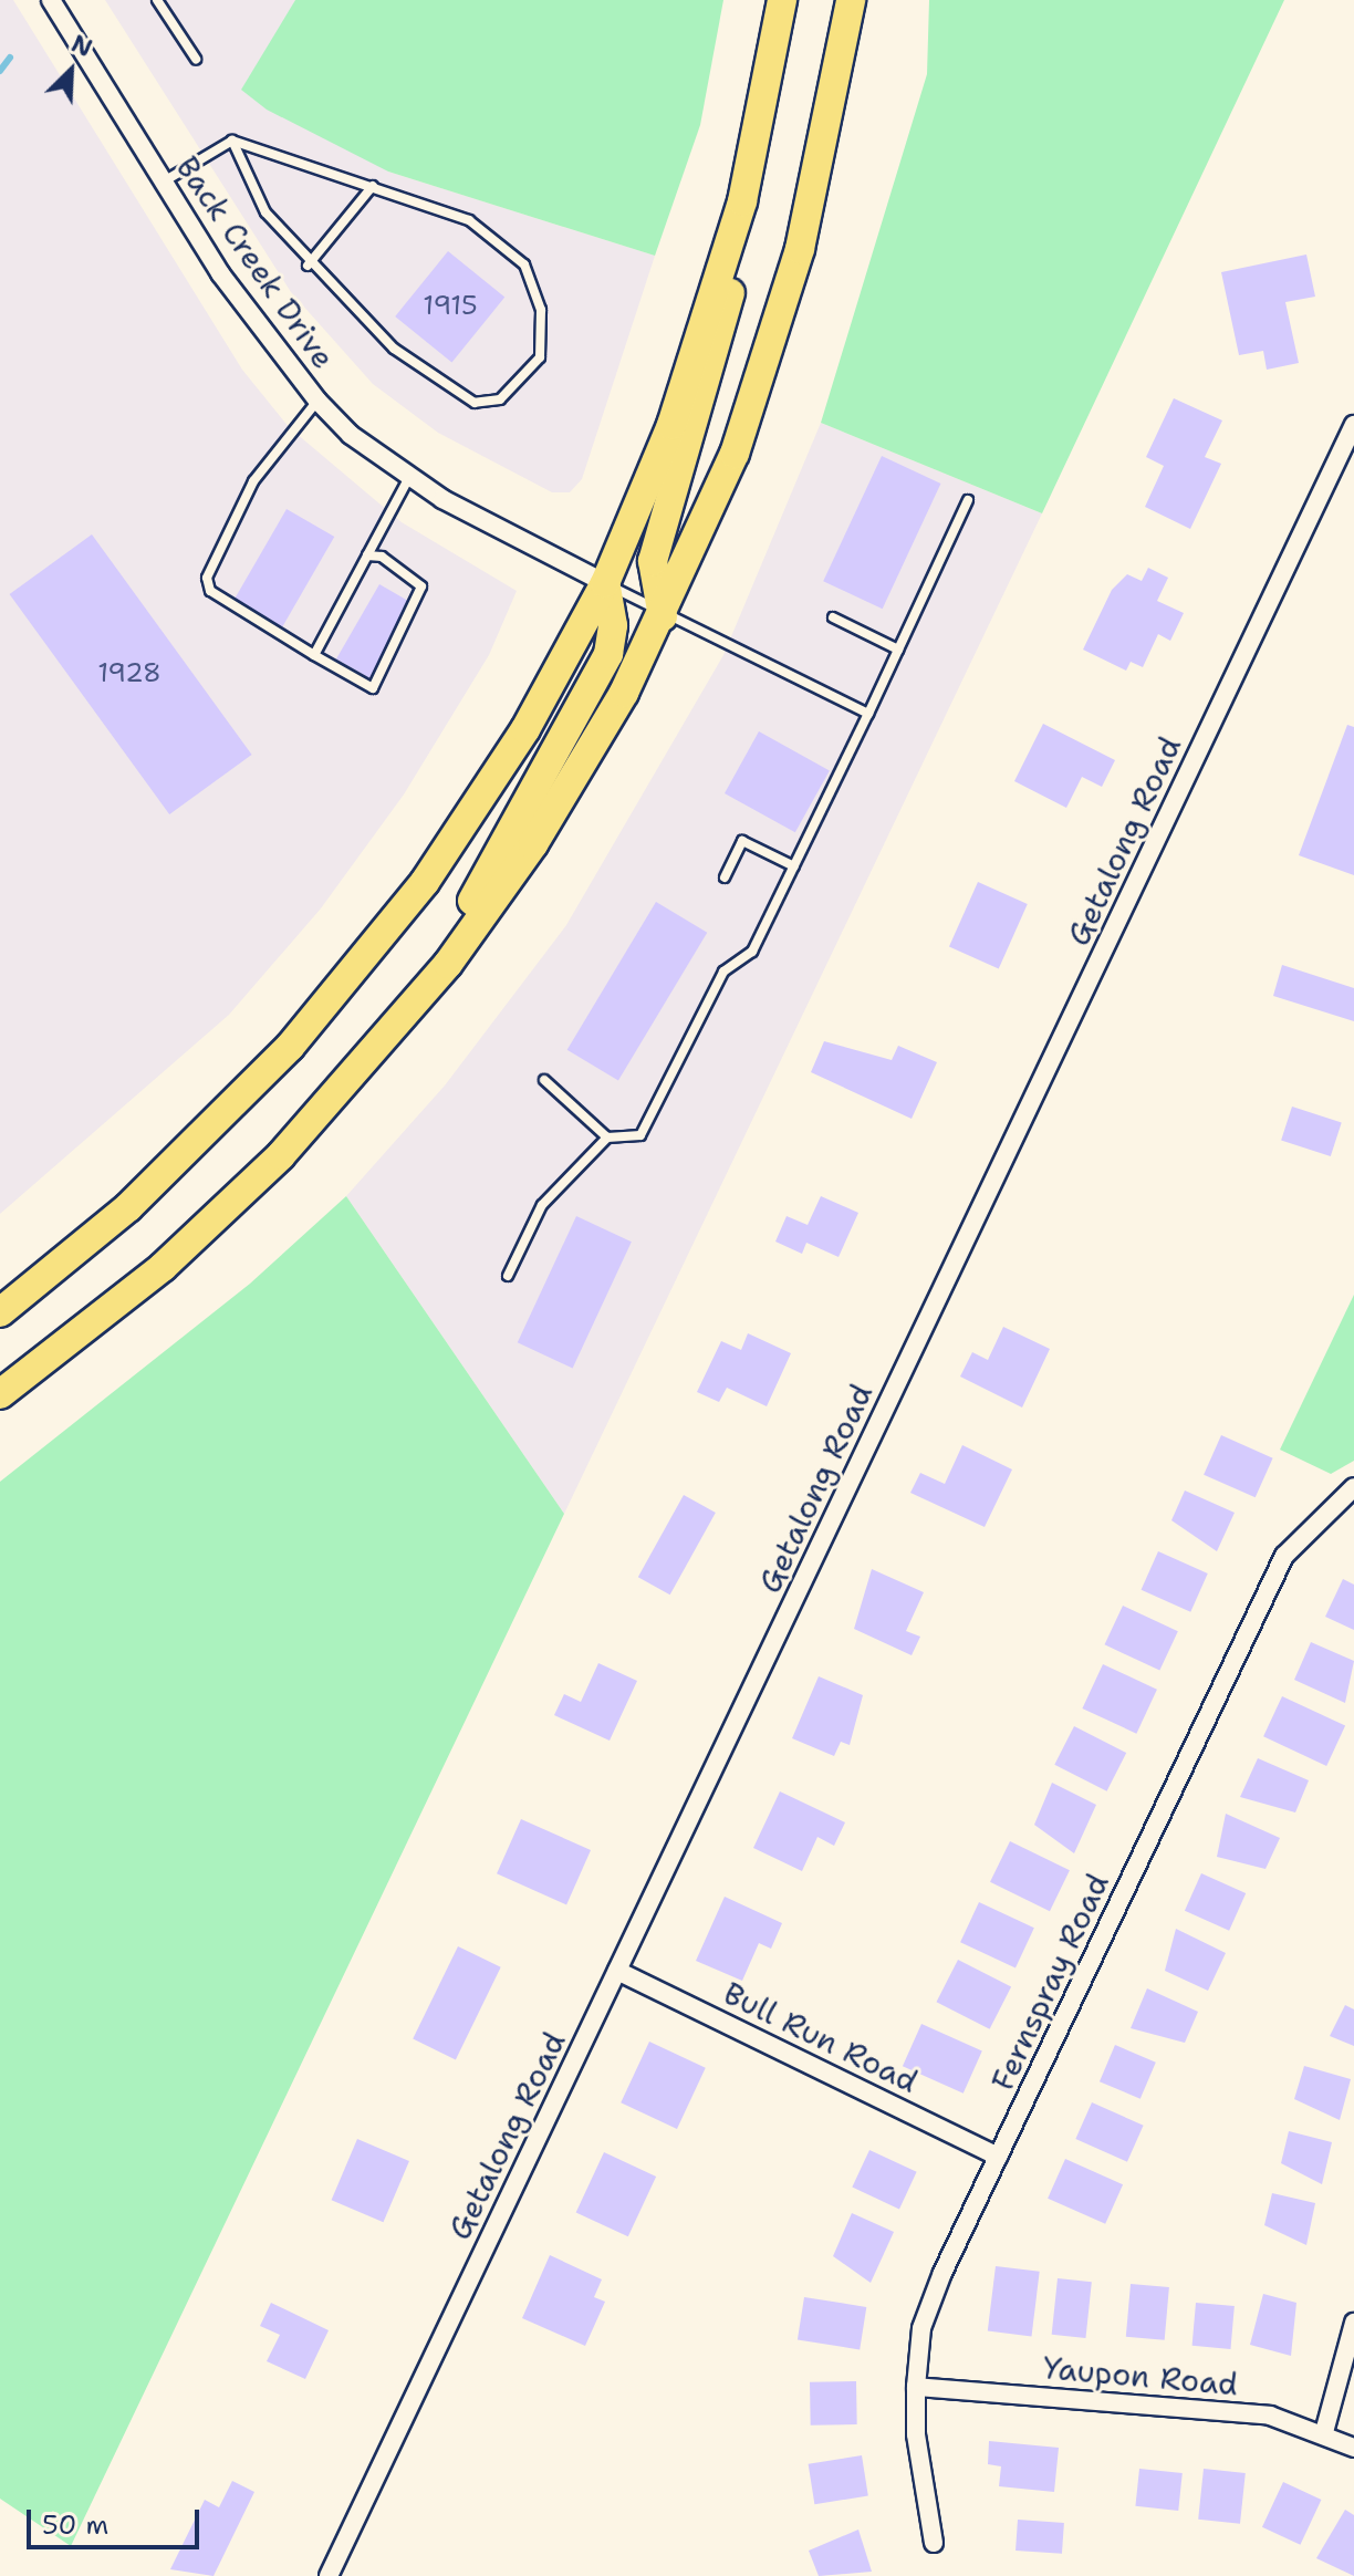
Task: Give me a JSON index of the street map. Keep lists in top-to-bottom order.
{
  "streets": {
    "street": [
      "Back Creek Drive",
      "Getalong Road",
      "Fernspray Road",
      "Bull Run Road",
      "Yaupon Road"
    ]
  },
  "crossings": [
    ["Getalong Road", "Bull Run Road"],
    ["Fernspray Road", "Bull Run Road"],
    ["Fernspray Road", "Yaupon Road"]
  ],
  "house_numbers": ["1915", "1928"],
  "scale_bar": "50 m",
  "north": "top right"
}
